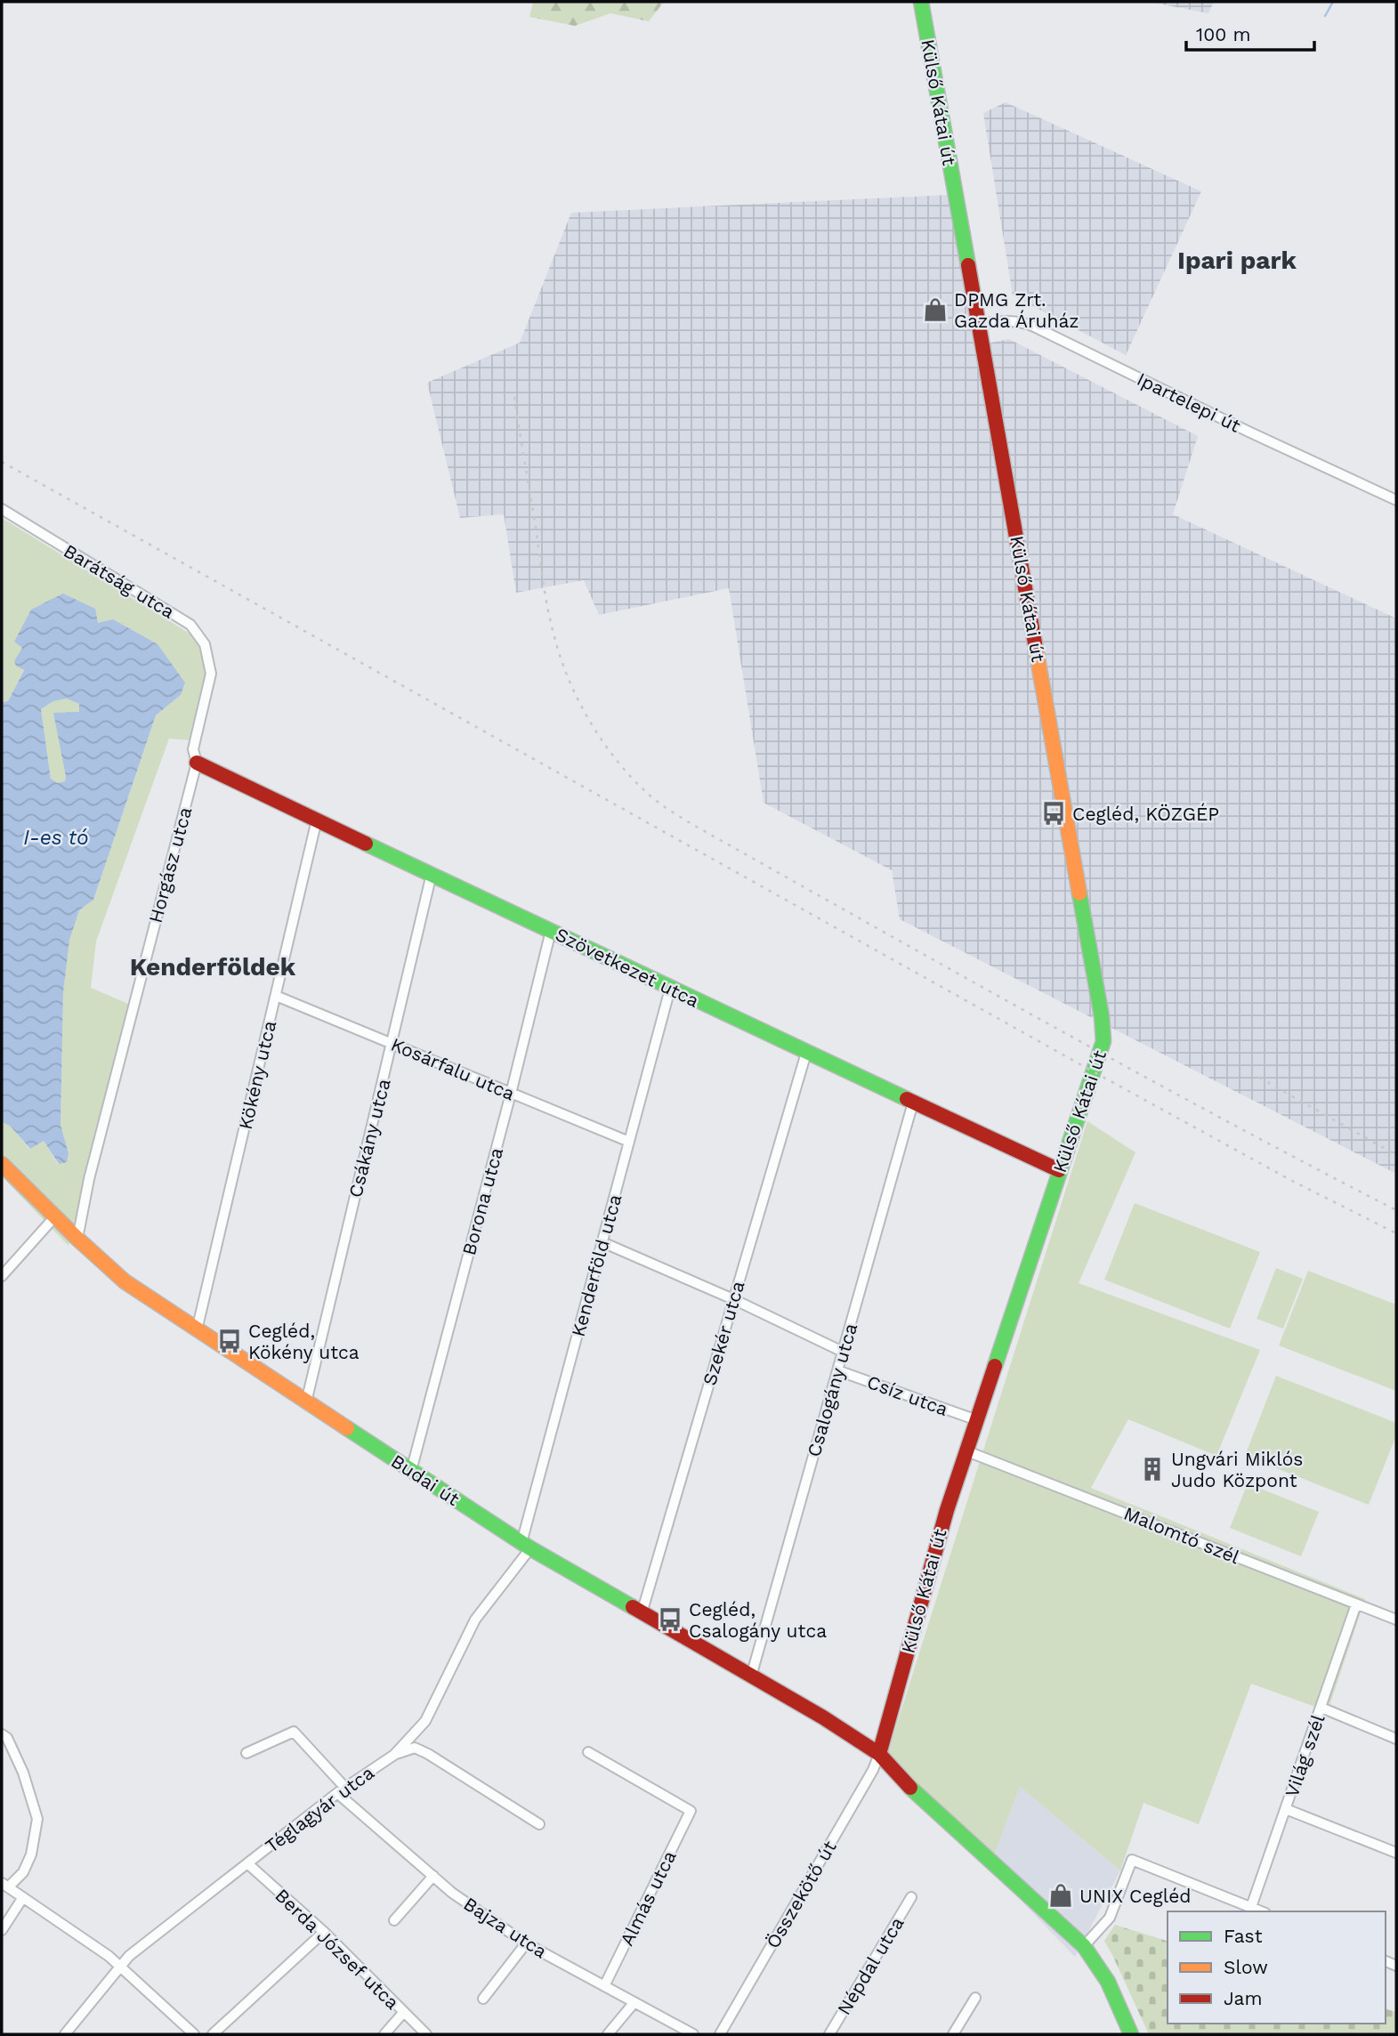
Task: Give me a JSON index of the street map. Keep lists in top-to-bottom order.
{
  "streets": {
    "main road": ["Külső Kátai út", "Szövetkezet utca", "Budai út"],
    "street": [
      "Ipartelepi út",
      "Barátság utca",
      "Horgász utca",
      "Kosárfalu utca",
      "Kökény utca",
      "Csákány utca",
      "Borona utca",
      "Kenderföld utca",
      "Szekér utca",
      "Csalogány utca",
      "Csíz utca",
      "Malomtó szél",
      "Világ szél",
      "Téglagyár utca",
      "Összekötő út",
      "Almás utca",
      "Bajza utca",
      "Berda József utca",
      "Népdal utca"
    ]
  },
  "crossings": [
    ["Külső Kátai út", "Ipartelepi út"],
    ["Külső Kátai út", "Szövetkezet utca"],
    ["Külső Kátai út", "Csíz utca"],
    ["Külső Kátai út", "Budai út"],
    ["Külső Kátai út", "Malomtó szél"],
    ["Külső Kátai út", "Összekötő út"],
    ["Barátság utca", "Horgász utca"],
    ["Horgász utca", "Szövetkezet utca"],
    ["Horgász utca", "Budai út"],
    ["Szövetkezet utca", "Kökény utca"],
    ["Szövetkezet utca", "Csákány utca"],
    ["Szövetkezet utca", "Borona utca"],
    ["Szövetkezet utca", "Kenderföld utca"],
    ["Szövetkezet utca", "Szekér utca"],
    ["Szövetkezet utca", "Csalogány utca"],
    ["Kosárfalu utca", "Kökény utca"],
    ["Kosárfalu utca", "Csákány utca"],
    ["Kosárfalu utca", "Borona utca"],
    ["Kosárfalu utca", "Kenderföld utca"],
    ["Kökény utca", "Budai út"],
    ["Csákány utca", "Budai út"],
    ["Borona utca", "Budai út"],
    ["Kenderföld utca", "Budai út"],
    ["Kenderföld utca", "Téglagyár utca"],
    ["Szekér utca", "Budai út"],
    ["Csalogány utca", "Csíz utca"],
    ["Csalogány utca", "Budai út"],
    ["Budai út", "Téglagyár utca"],
    ["Budai út", "Összekötő út"],
    ["Malomtó szél", "Világ szél"],
    ["Téglagyár utca", "Bajza utca"],
    ["Téglagyár utca", "Berda József utca"],
    ["Almás utca", "Bajza utca"]
  ],
  "districts": ["Ipari park", "Kenderföldek"],
  "water": ["I-es tó"],
  "places": {
    "shop": ["DPMG Zrt. Gazda Áruház", "UNIX Cegléd"],
    "bus stop": ["Cegléd, KÖZGÉP", "Cegléd, Kökény utca", "Cegléd, Csalogány utca"],
    "building": ["Ungvári Miklós Judo Központ"]
  },
  "legend": ["Fast", "Slow", "Jam"],
  "scale_bar": "100 m"
}
